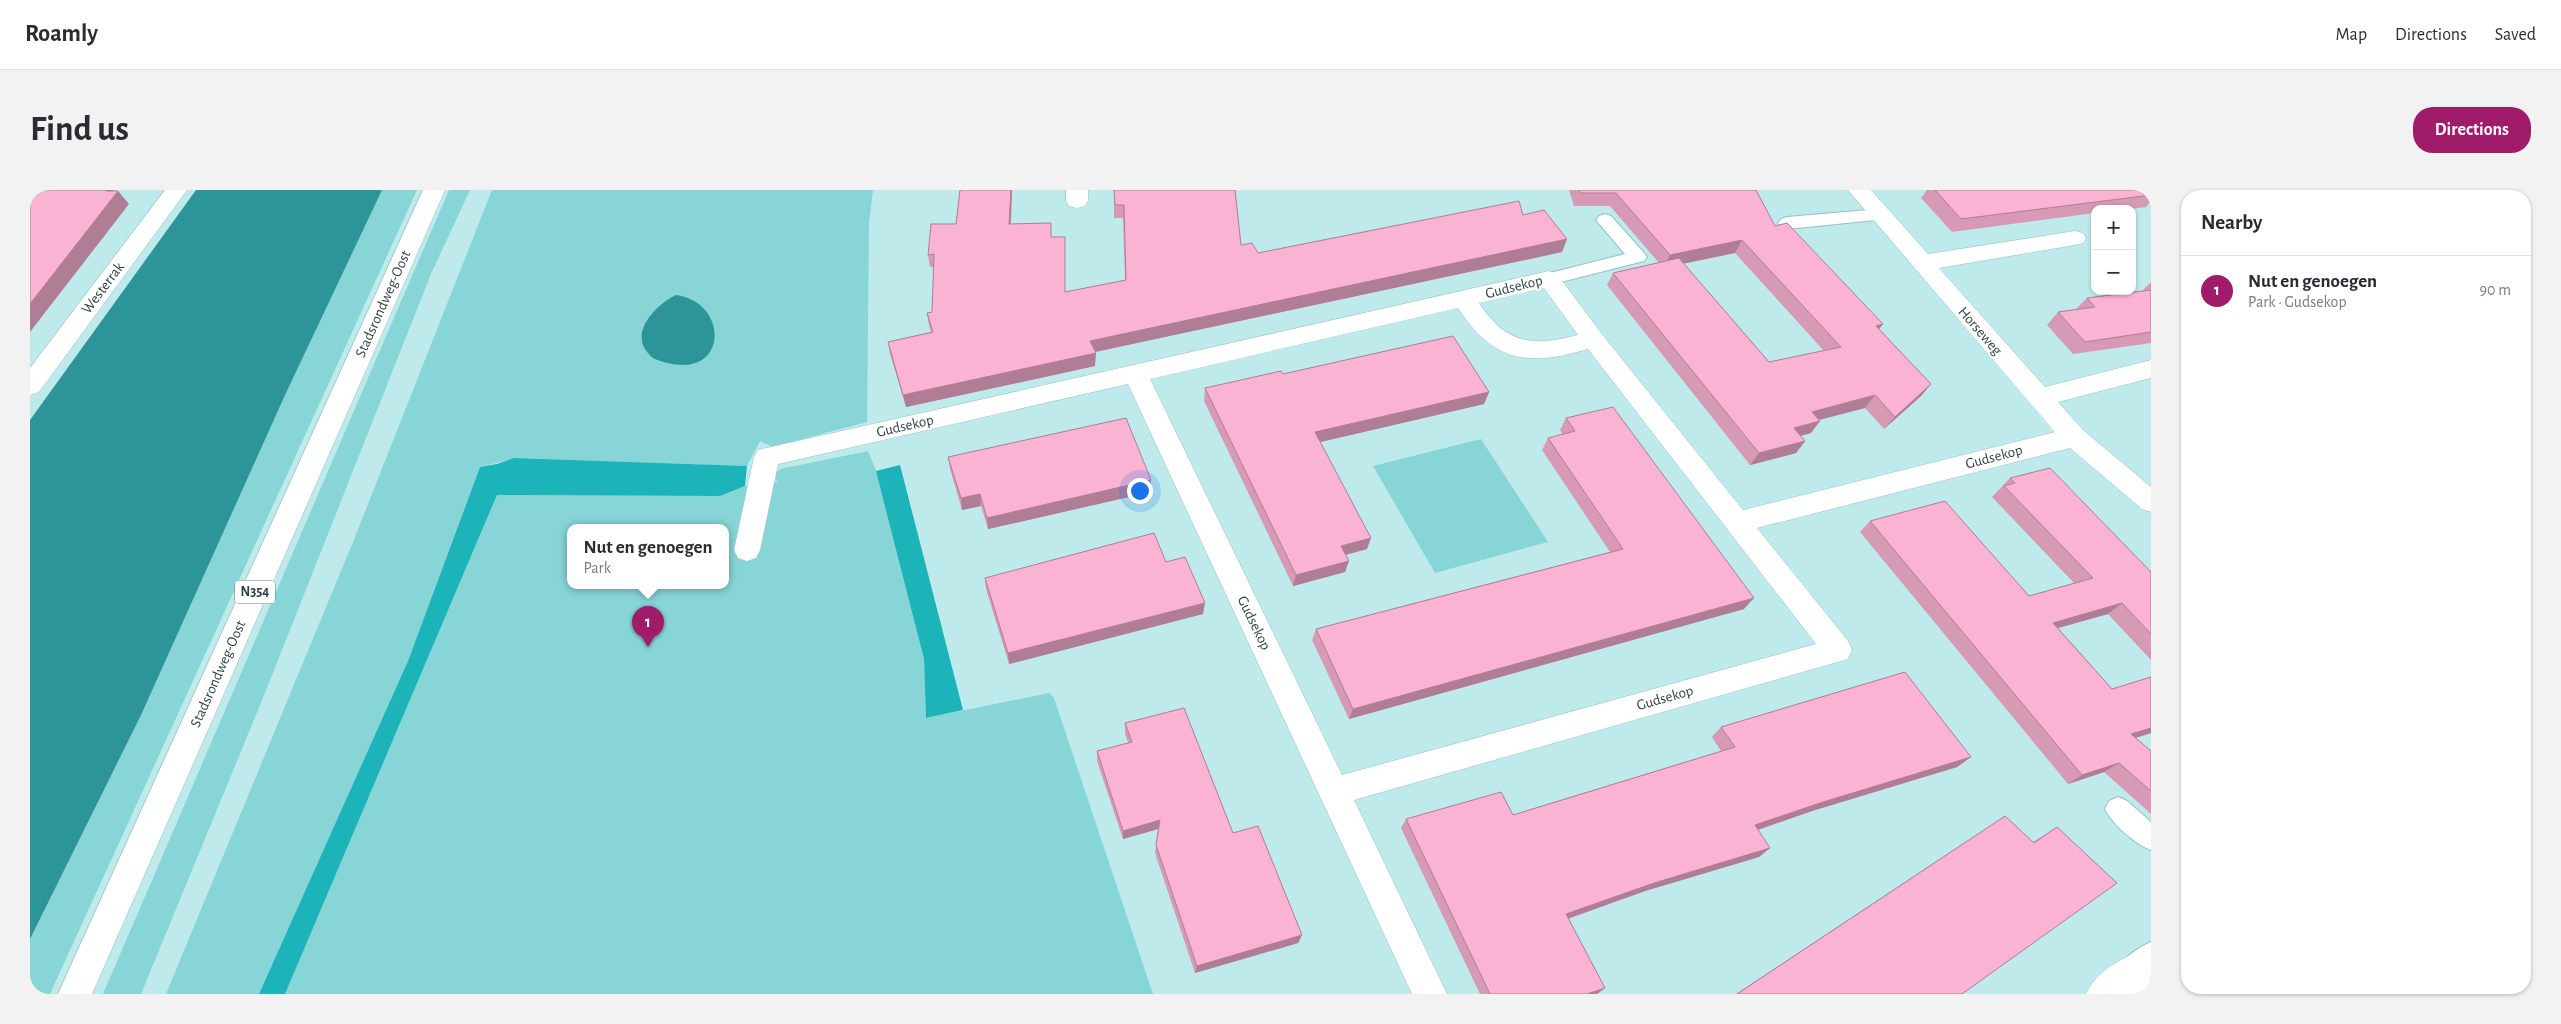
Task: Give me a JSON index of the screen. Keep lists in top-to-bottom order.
{
  "streets": {
    "street": [
      "Gudsekop",
      "Westerrak",
      "Stadsrondweg-Oost",
      "Horseweg",
      "N354"
    ]
  },
  "crossings": [
    ["Gudsekop", "Horseweg"]
  ],
  "page": {
    "header": "Roamly",
    "nav": ["Map", "Directions", "Saved"],
    "buttons": "Directions",
    "title": "Find us",
    "heading": "Nearby",
    "map_buttons": ["+", "−"],
    "list": [
      {
        "mark": "1",
        "name": "Nut en genoegen",
        "note": "Park · Gudsekop",
        "value": "90 m"
      }
    ],
    "popup": ["Nut en genoegen", "Park"],
    "pins": "1"
  }
}
